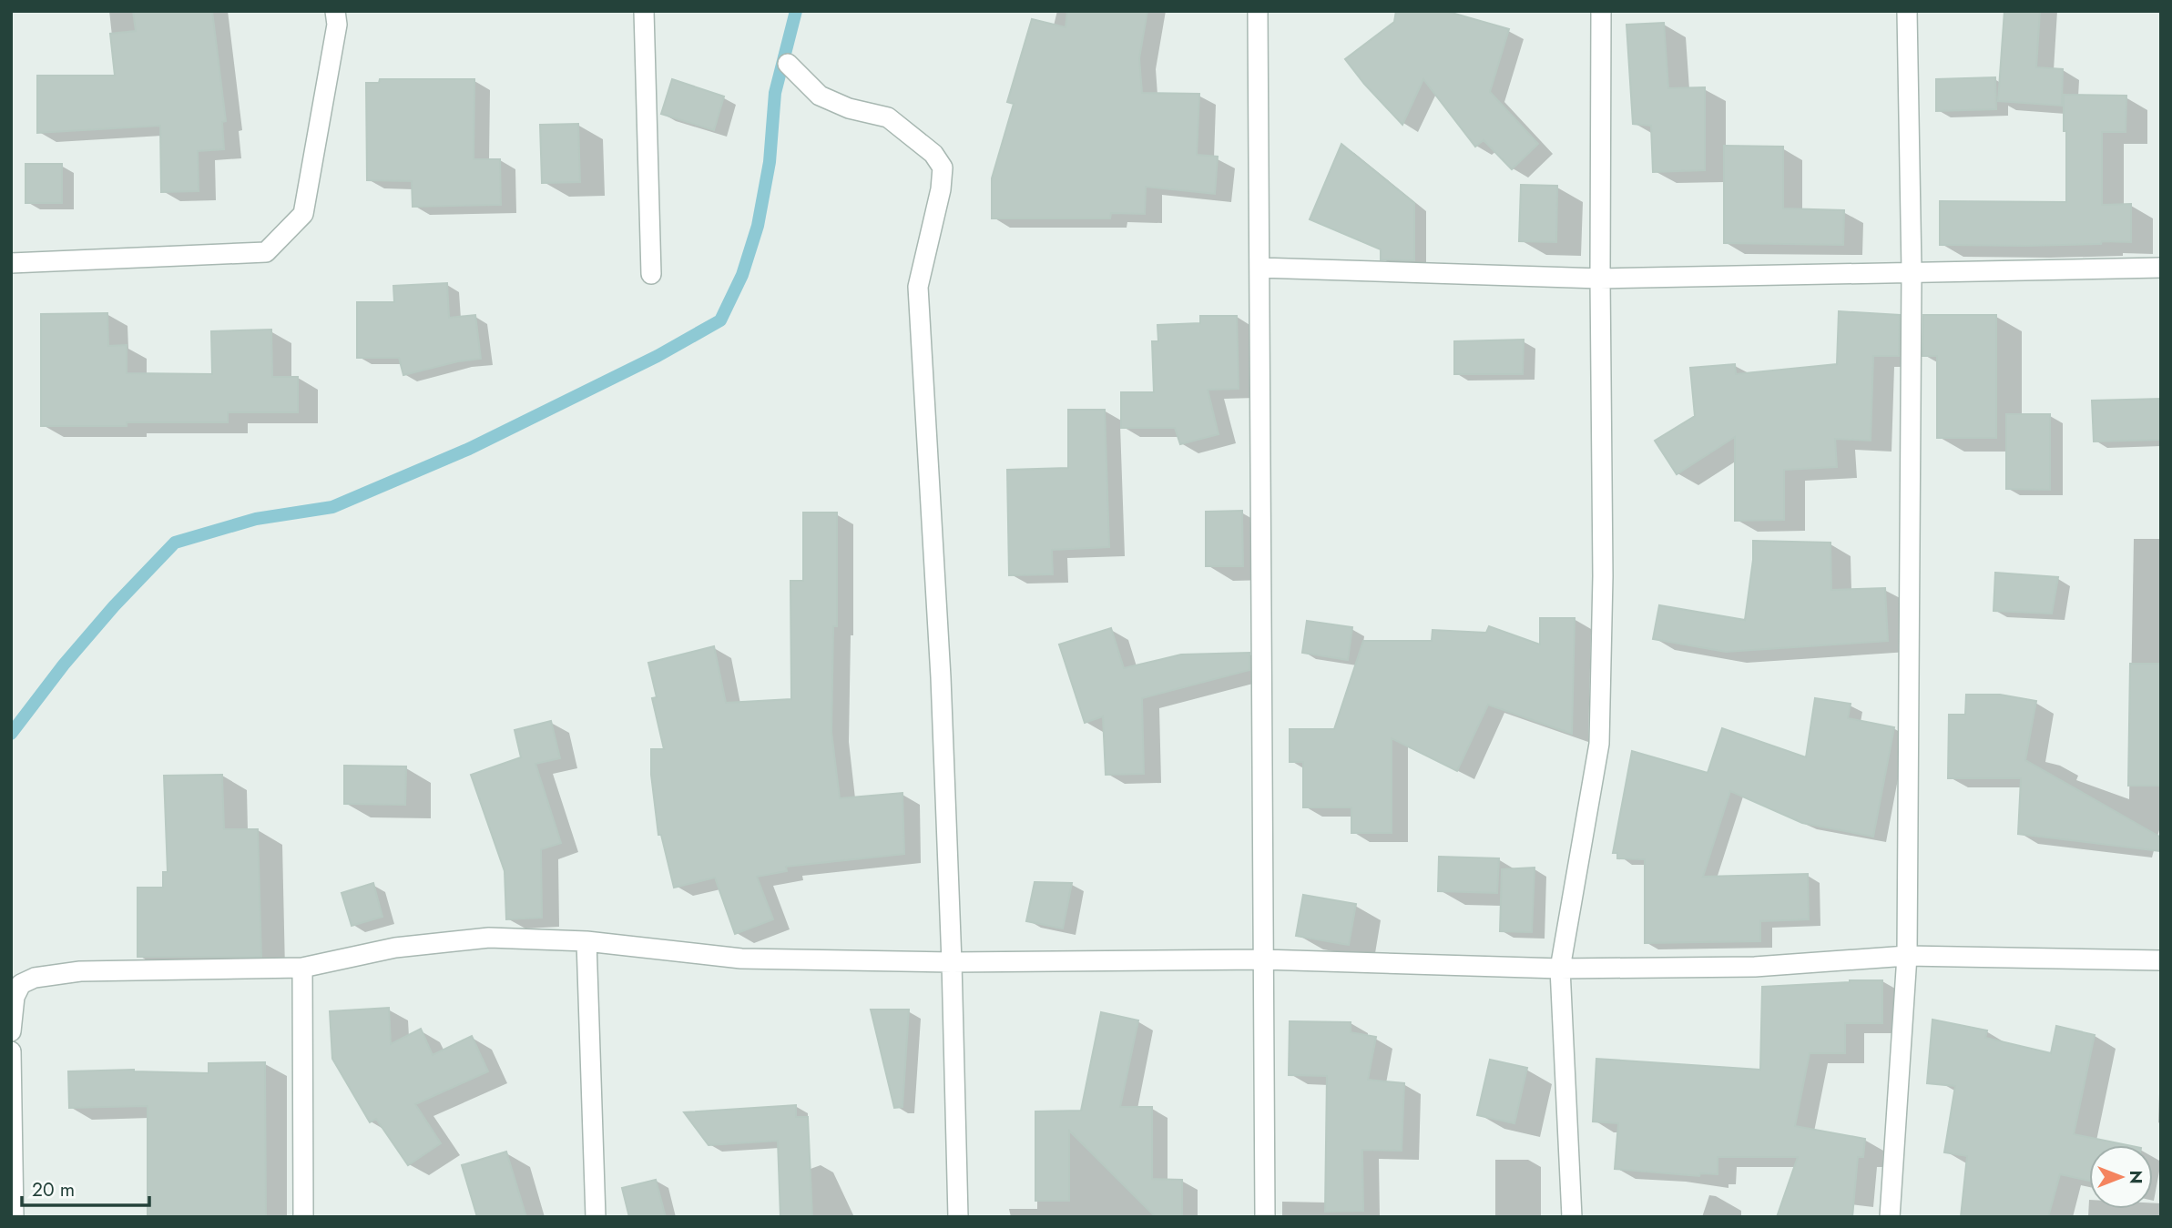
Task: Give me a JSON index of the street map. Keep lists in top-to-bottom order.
{
  "scale_bar": "20 m",
  "north": "right"
}
